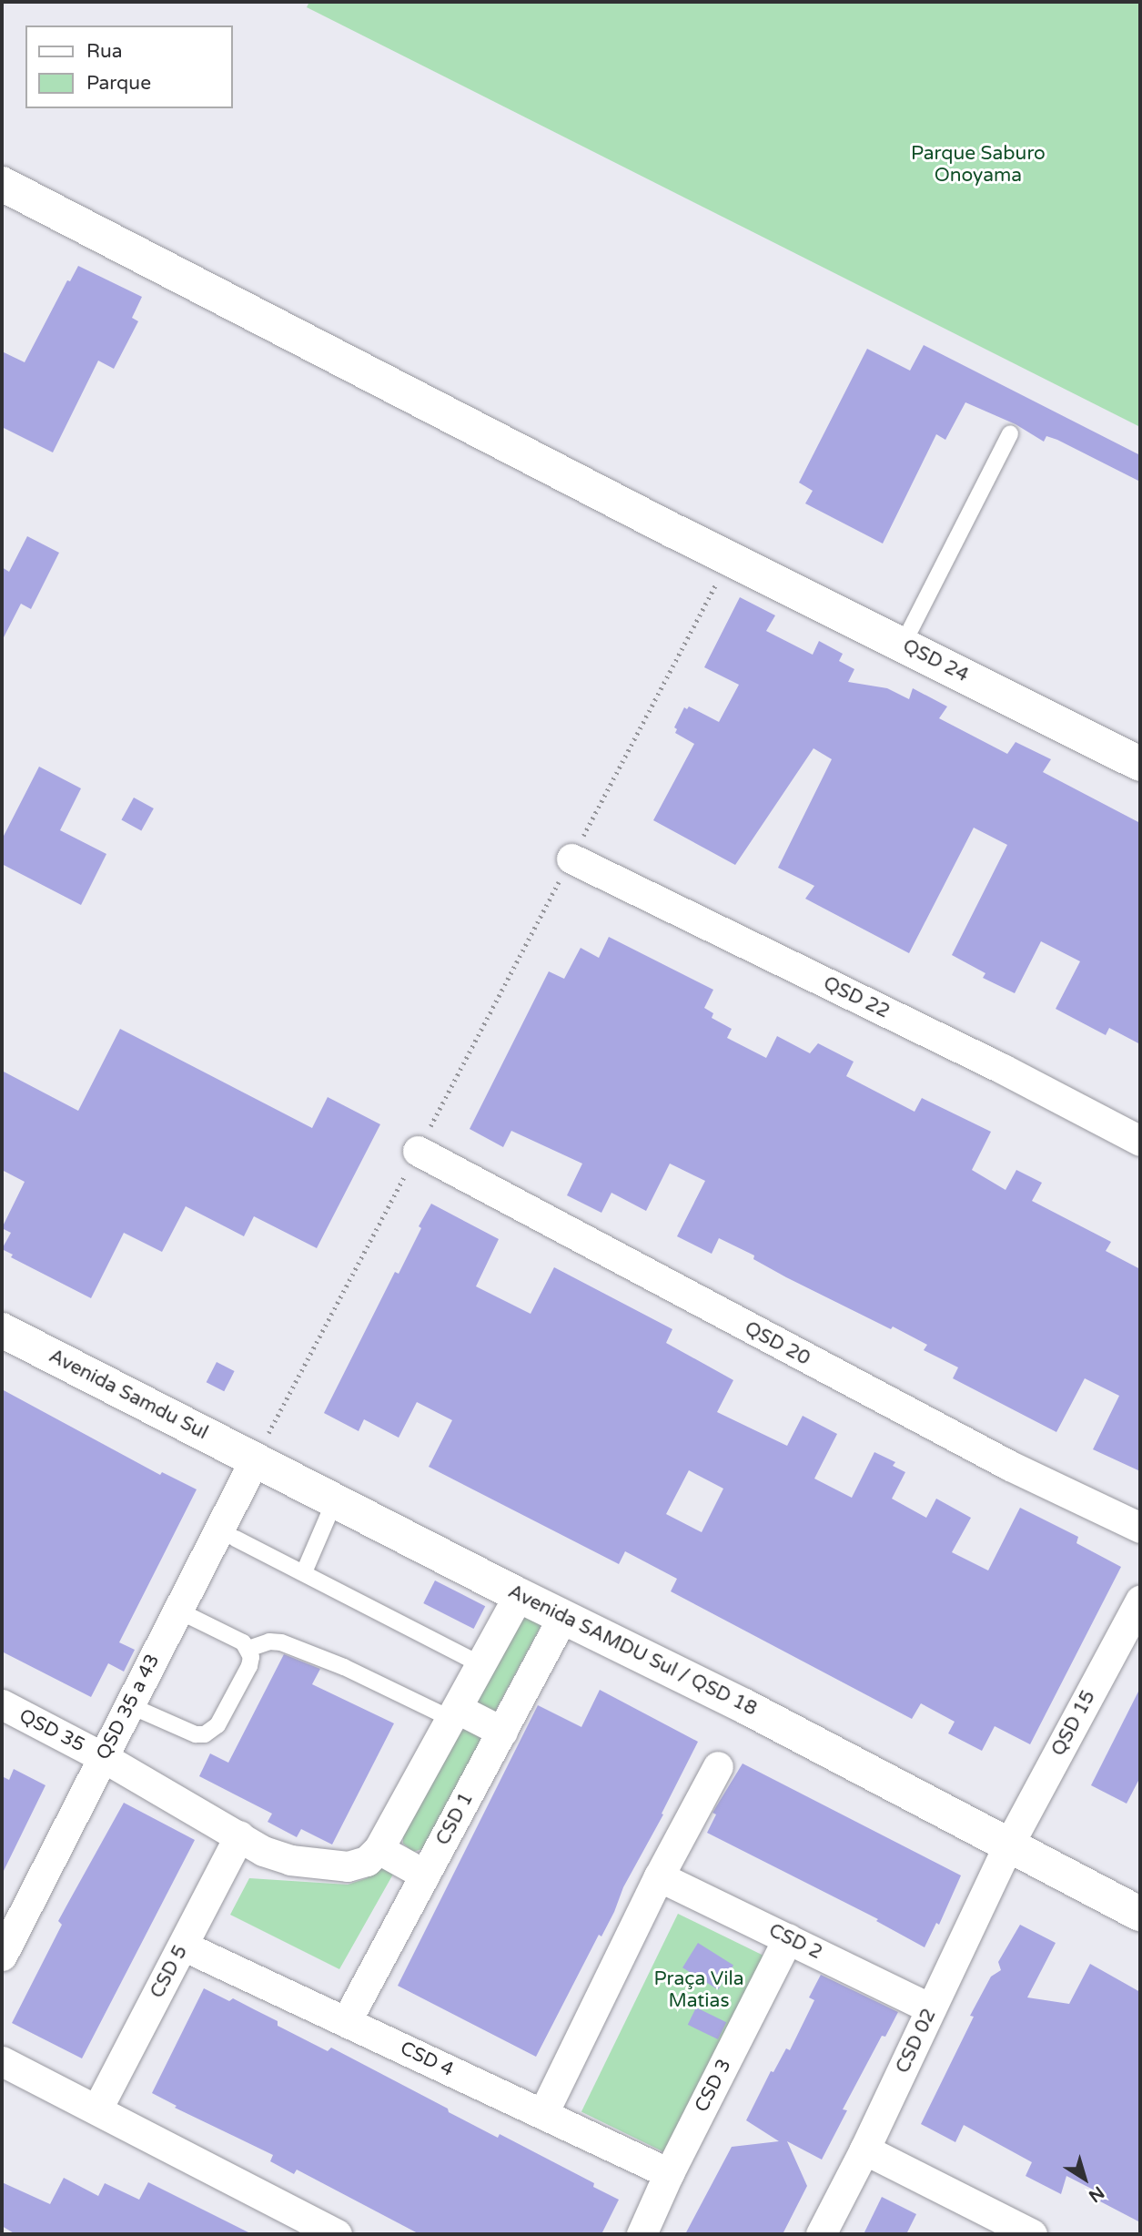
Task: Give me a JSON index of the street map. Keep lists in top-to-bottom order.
{
  "streets": {
    "street": [
      "QSD 24",
      "QSD 22",
      "QSD 20",
      "Avenida Samdu Sul",
      "Avenida SAMDU Sul / QSD 18",
      "QSD 35 a 43",
      "QSD 15",
      "QSD 35",
      "CSD 1",
      "CSD 2",
      "CSD 5",
      "CSD 02",
      "CSD 4",
      "CSD 3"
    ]
  },
  "crossings": [
    ["Avenida Samdu Sul", "Avenida SAMDU Sul / QSD 18"],
    ["Avenida Samdu Sul", "QSD 35 a 43"],
    ["Avenida SAMDU Sul / QSD 18", "QSD 35 a 43"],
    ["Avenida SAMDU Sul / QSD 18", "QSD 15"],
    ["Avenida SAMDU Sul / QSD 18", "CSD 1"],
    ["Avenida SAMDU Sul / QSD 18", "CSD 02"],
    ["QSD 35 a 43", "QSD 35"],
    ["QSD 15", "CSD 02"],
    ["QSD 35", "CSD 5"],
    ["CSD 1", "CSD 4"],
    ["CSD 2", "CSD 02"],
    ["CSD 2", "CSD 3"],
    ["CSD 5", "CSD 4"],
    ["CSD 4", "CSD 3"]
  ],
  "parks": ["Parque Saburo Onoyama", "Praça Vila Matias"],
  "legend": ["Rua", "Parque"],
  "north": "bottom right"
}
